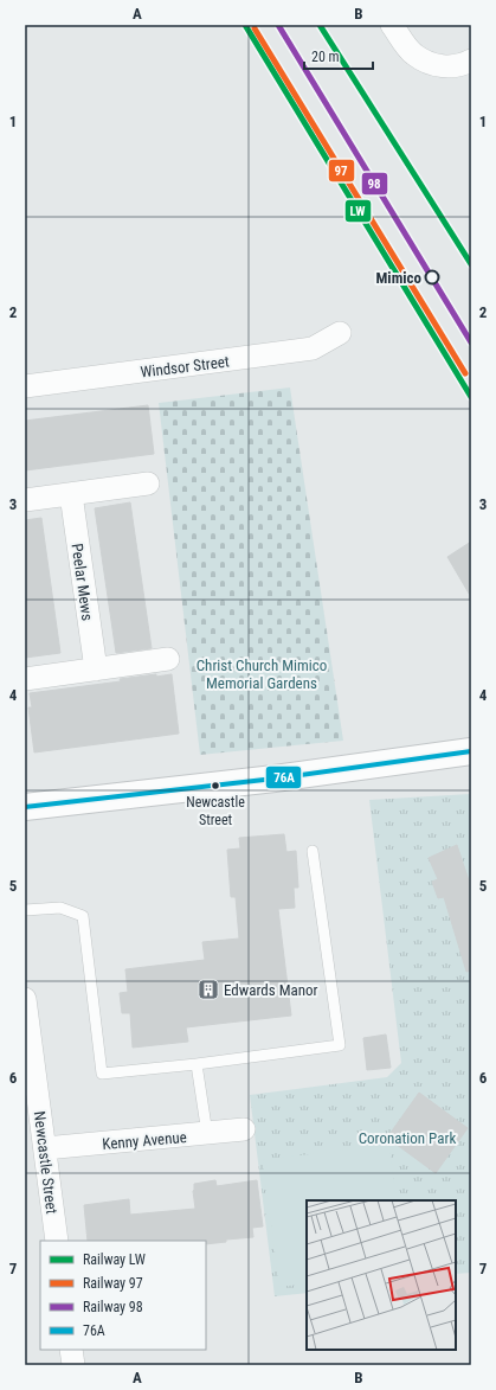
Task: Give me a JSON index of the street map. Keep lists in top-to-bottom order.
{
  "streets": {
    "street": [
      "Windsor Street",
      "Peelar Mews",
      "Kenny Avenue",
      "Newcastle Street"
    ]
  },
  "crossings": [
    ["Kenny Avenue", "Newcastle Street"]
  ],
  "parks": ["Christ Church Mimico Memorial Gardens", "Coronation Park"],
  "places": {
    "other": ["Mimico", "Newcastle Street"],
    "building": ["Edwards Manor"]
  },
  "lines": [
    "rail line LW",
    "rail line 98",
    "rail line 97",
    "transit line 76A"
  ],
  "legend": [
    "Railway LW",
    "Railway 97",
    "Railway 98",
    "76A"
  ],
  "scale_bar": "20 m",
  "grid": {
    "columns": ["A", "B"],
    "rows": [
      "1",
      "2",
      "3",
      "4",
      "5",
      "6",
      "7"
    ]
  }
}
